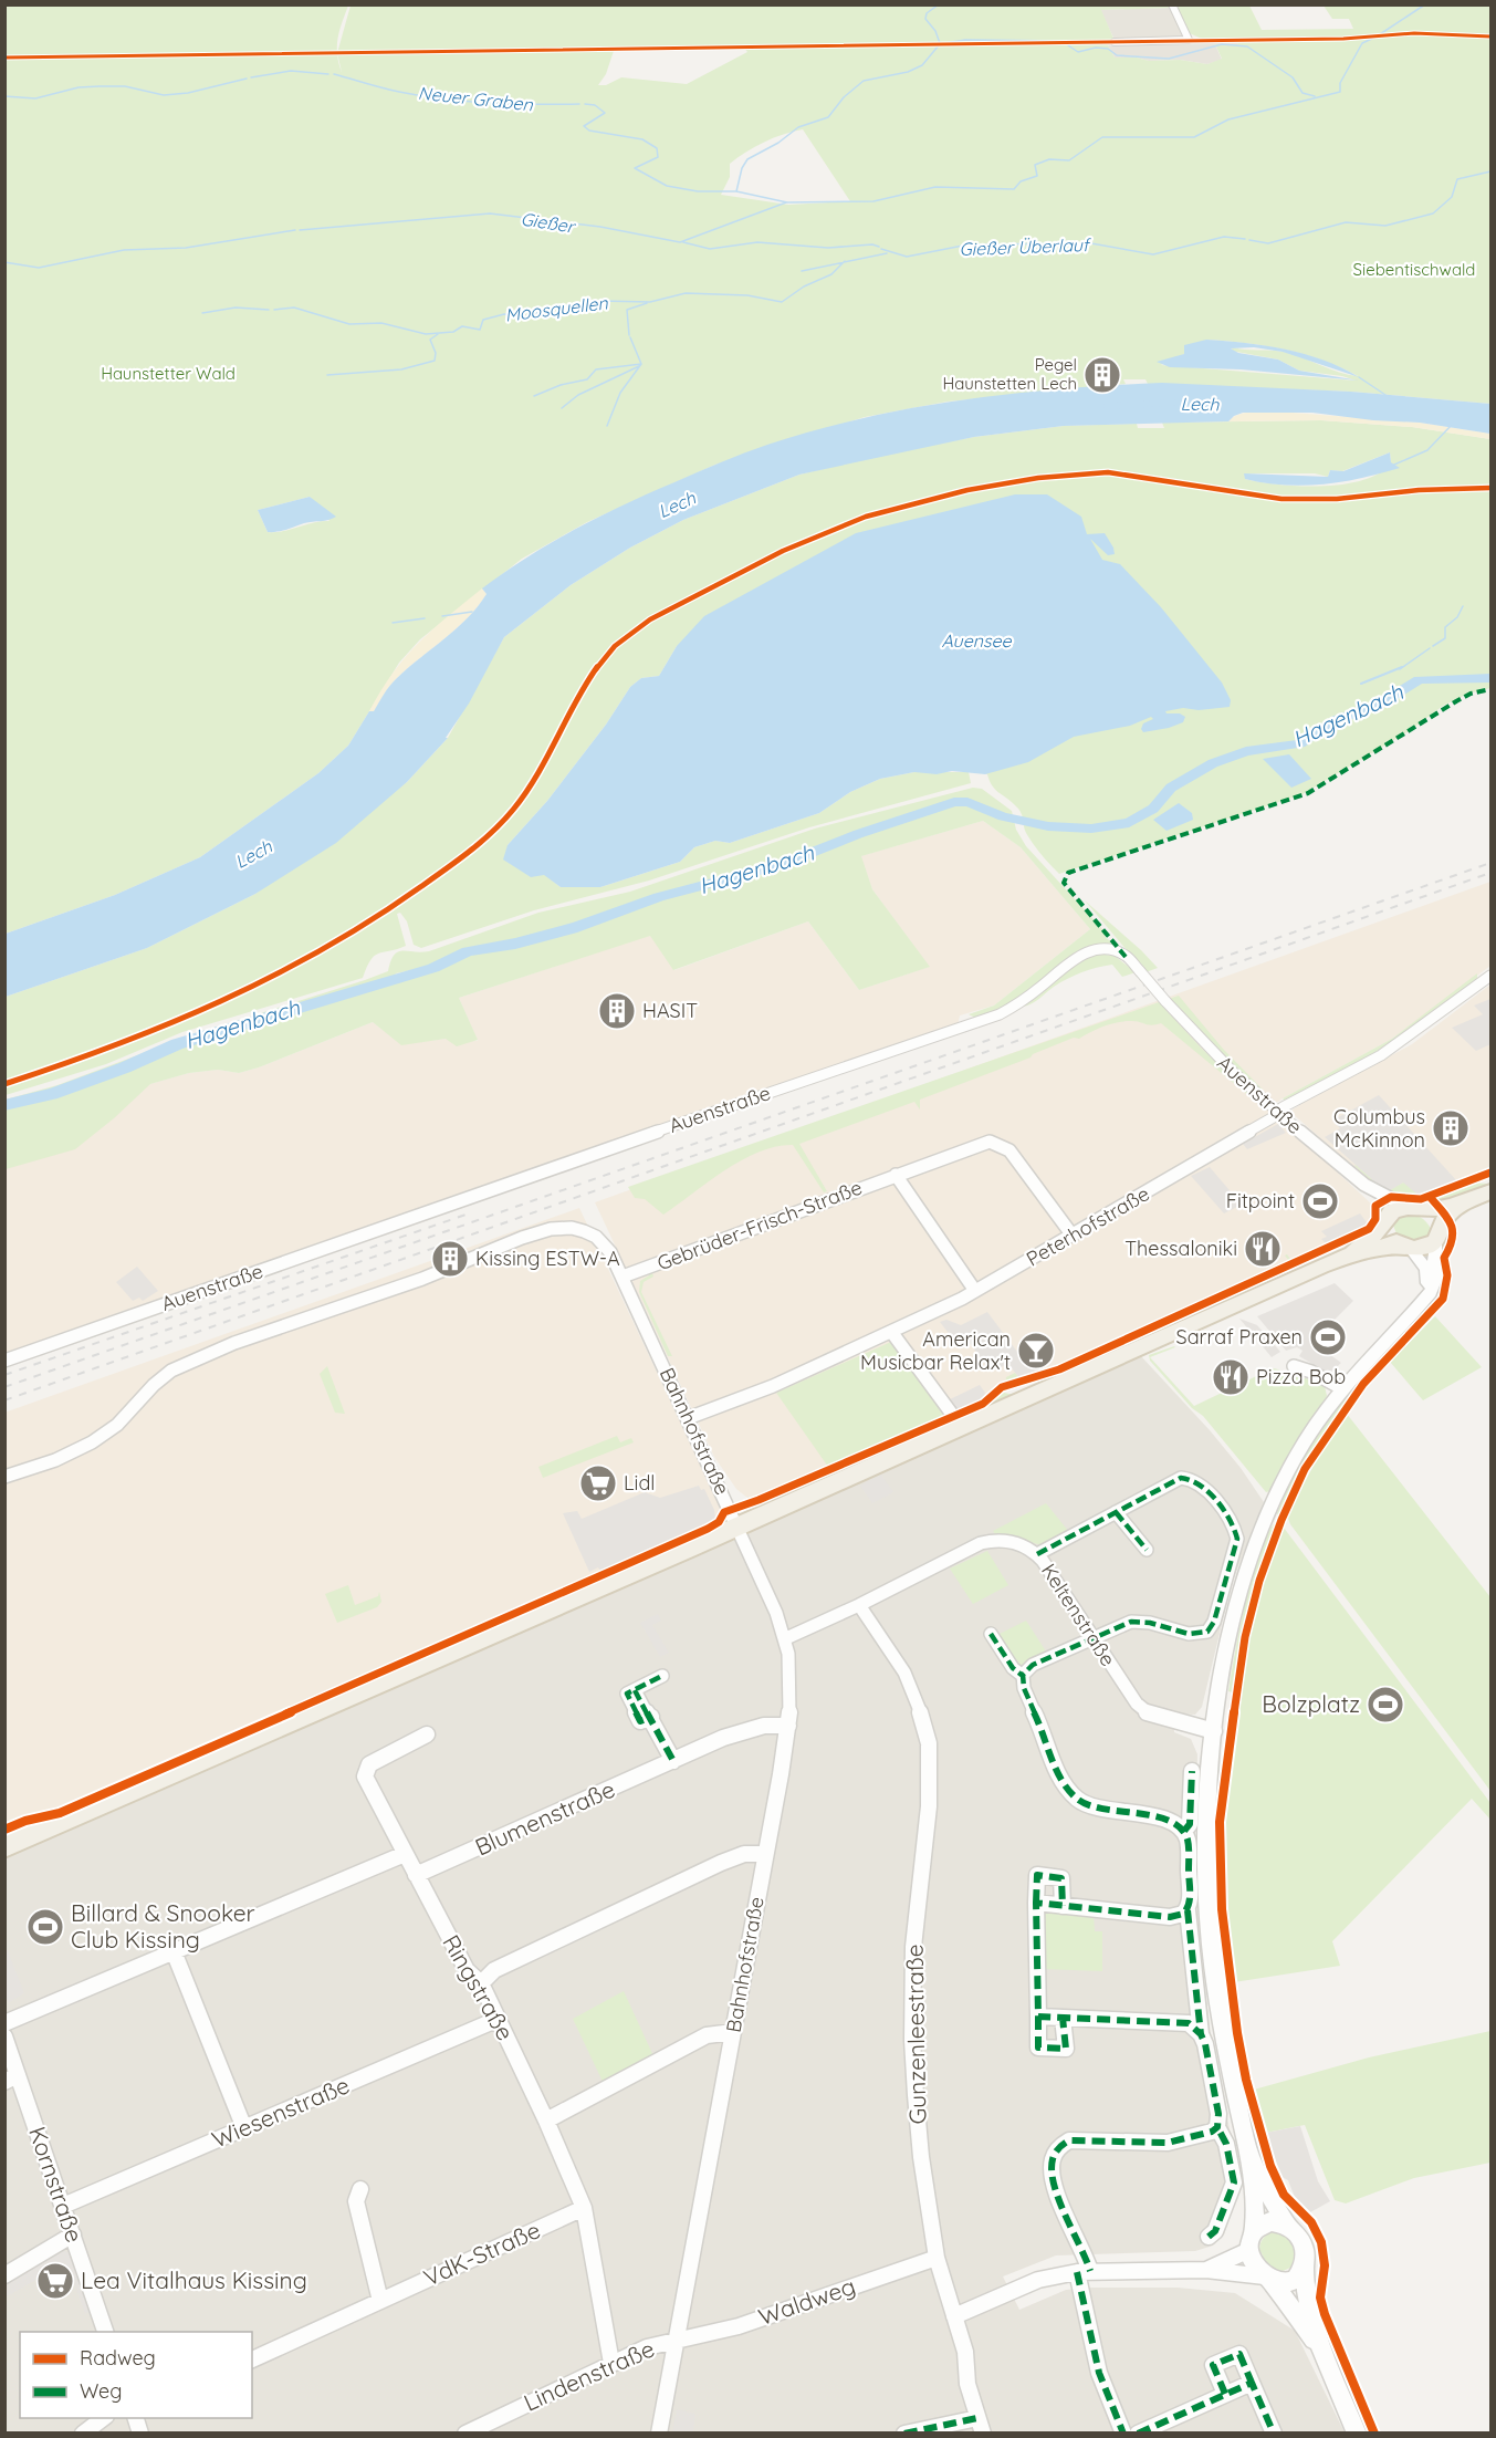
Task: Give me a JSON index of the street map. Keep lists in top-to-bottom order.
{
  "streets": {
    "street": [
      "Auenstraße",
      "Gebrüder-Frisch-Straße",
      "Peterhofstraße",
      "Bahnhofstraße",
      "Keltenstraße",
      "Blumenstraße",
      "Ringstraße",
      "Gunzenleestraße",
      "Wiesenstraße",
      "Kornstraße",
      "VdK-Straße",
      "Waldweg",
      "Lindenstraße"
    ]
  },
  "crossings": [
    ["Auenstraße", "Peterhofstraße"],
    ["Gebrüder-Frisch-Straße", "Peterhofstraße"],
    ["Gebrüder-Frisch-Straße", "Bahnhofstraße"],
    ["Peterhofstraße", "Bahnhofstraße"],
    ["Bahnhofstraße", "Keltenstraße"],
    ["Bahnhofstraße", "Blumenstraße"],
    ["Bahnhofstraße", "Waldweg"],
    ["Bahnhofstraße", "Lindenstraße"],
    ["Keltenstraße", "Gunzenleestraße"],
    ["Blumenstraße", "Ringstraße"],
    ["Ringstraße", "Wiesenstraße"],
    ["Gunzenleestraße", "Waldweg"],
    ["Wiesenstraße", "Kornstraße"],
    ["Waldweg", "Lindenstraße"]
  ],
  "water": [
    "Neuer Graben",
    "Gießer",
    "Gießer Überlauf",
    "Moosquellen",
    "Lech",
    "Auensee",
    "Hagenbach"
  ],
  "parks": ["Siebentischwald", "Haunstetter Wald"],
  "places": {
    "building": [
      "Pegel Haunstetten Lech",
      "HASIT",
      "Columbus McKinnon",
      "Kissing ESTW-A"
    ],
    "sports": [
      "Fitpoint",
      "Sarraf Praxen",
      "Bolzplatz",
      "Billard & Snooker Club Kissing"
    ],
    "restaurant": ["Thessaloniki", "Pizza Bob"],
    "bar": ["American Musicbar Relax't"],
    "supermarket": ["Lidl", "Lea Vitalhaus Kissing"]
  },
  "legend": ["Radweg", "Weg"]
}
